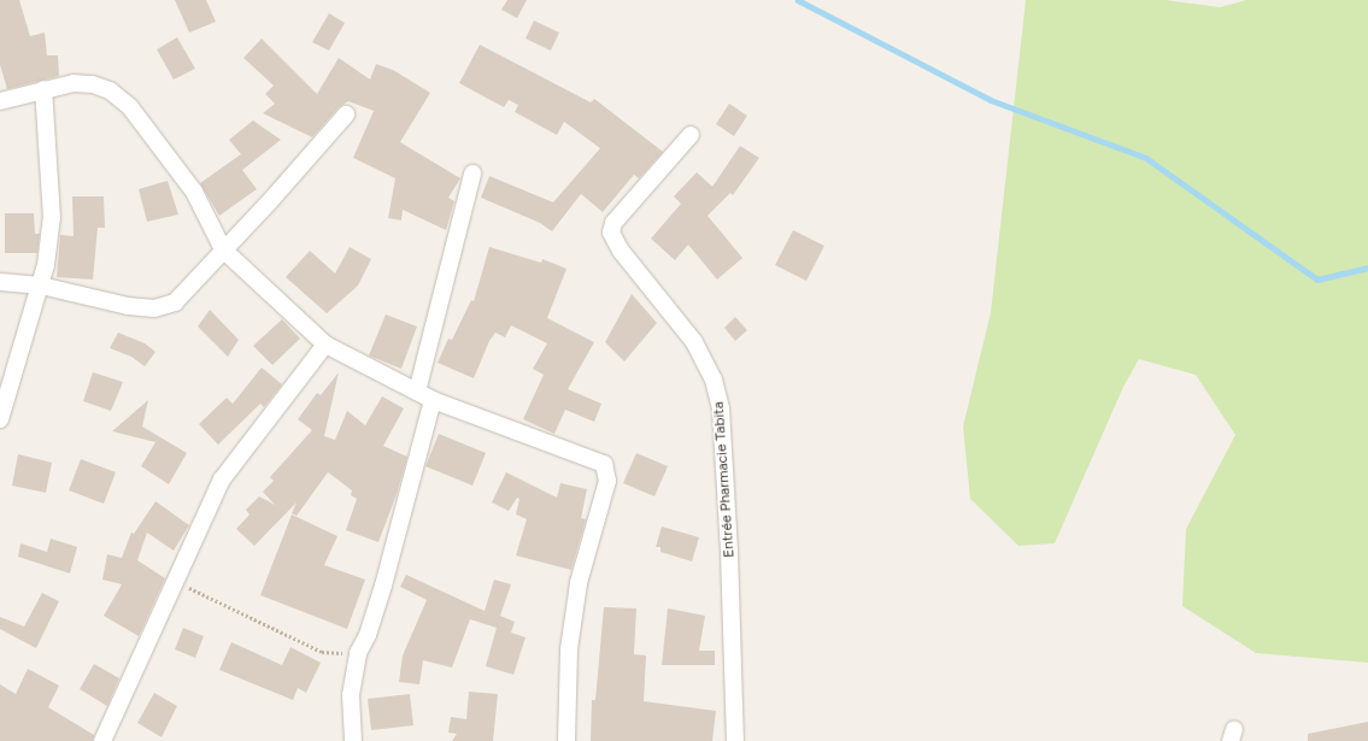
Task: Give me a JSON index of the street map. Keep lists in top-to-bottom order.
{
  "streets": {
    "street": ["Entrée Pharmacie Tabita"]
  }
}
